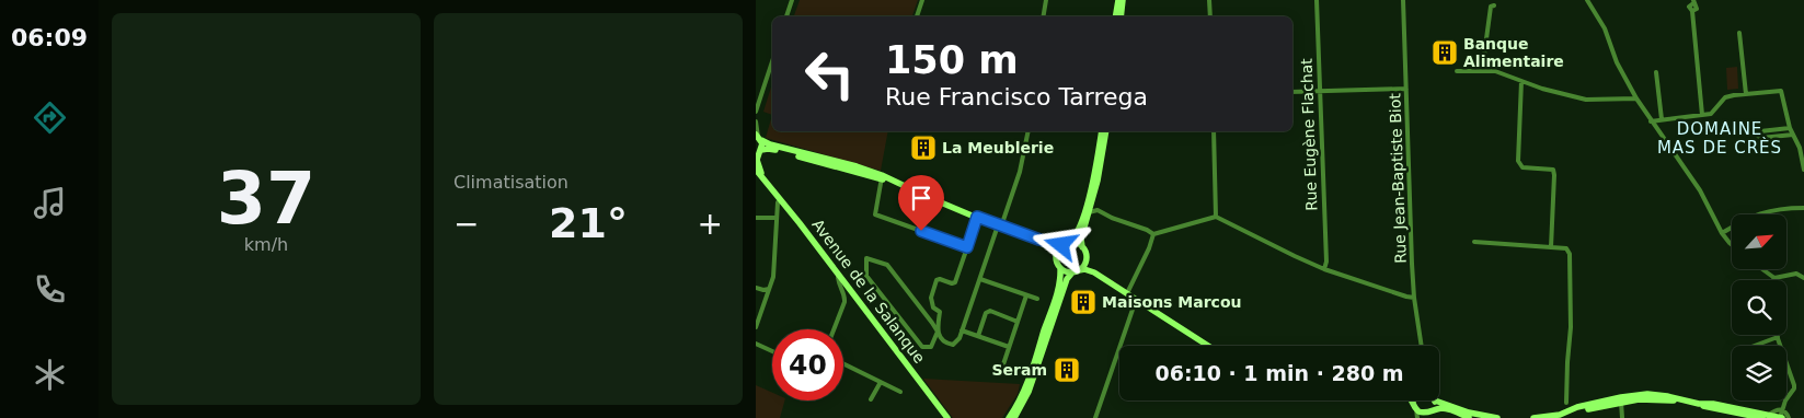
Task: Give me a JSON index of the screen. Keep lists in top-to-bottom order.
{
  "streets": {
    "main road": ["Avenue de la Salanque"],
    "street": ["Rue Eugène Flachat", "Rue Jean-Baptiste Biot"]
  },
  "districts": ["DOMAINE MAS DE CRÈS"],
  "places": {
    "building": [
      "Banque Alimentaire",
      "La Meublerie",
      "Maisons Marcou",
      "Seram"
    ]
  },
  "north": "top right",
  "page": {
    "tabs": "06:09",
    "tile": [
      ["37", "km/h"],
      "Climatisation"
    ],
    "turn": ["150 m", "Rue Francisco Tarrega"],
    "heat": ["−", "21°", "+"],
    "limit": "40",
    "trip": "06:10 · 1 min · 280 m"
  }
}
